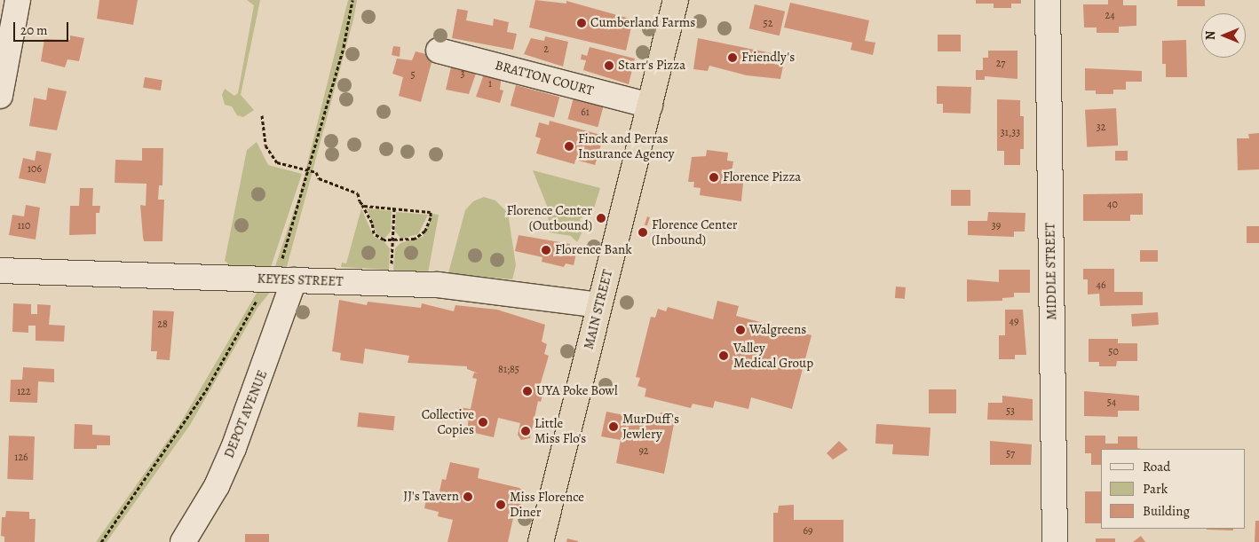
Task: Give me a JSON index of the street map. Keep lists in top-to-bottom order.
{
  "streets": {
    "highway": ["MAIN STREET"],
    "street": [
      "BRATTON COURT",
      "MIDDLE STREET",
      "KEYES STREET",
      "DEPOT AVENUE"
    ]
  },
  "crossings": [
    ["BRATTON COURT", "MAIN STREET"],
    ["KEYES STREET", "MAIN STREET"],
    ["KEYES STREET", "DEPOT AVENUE"]
  ],
  "places": [
    "Cumberland Farms",
    "Friendly's",
    "Starr's Pizza",
    "Finck and Perras Insurance Agency",
    "Florence Pizza",
    "Florence Center (Outbound)",
    "Florence Center (Inbound)",
    "Florence Bank",
    "Walgreens",
    "Valley Medical Group",
    "UYA Poke Bowl",
    "Collective Copies",
    "MurDuff's Jewlery",
    "Little Miss Flo's",
    "JJ's Tavern",
    "Miss Florence Diner"
  ],
  "house_numbers": [
    "24",
    "52",
    "2",
    "27",
    "3",
    "5",
    "1",
    "61",
    "32",
    "31,33",
    "106",
    "40",
    "110",
    "39",
    "46",
    "49",
    "28",
    "50",
    "81;85",
    "122",
    "54",
    "53",
    "92",
    "57",
    "126",
    "69"
  ],
  "legend": ["Road", "Park", "Building"],
  "scale_bar": "20 m",
  "north": "left"
}
